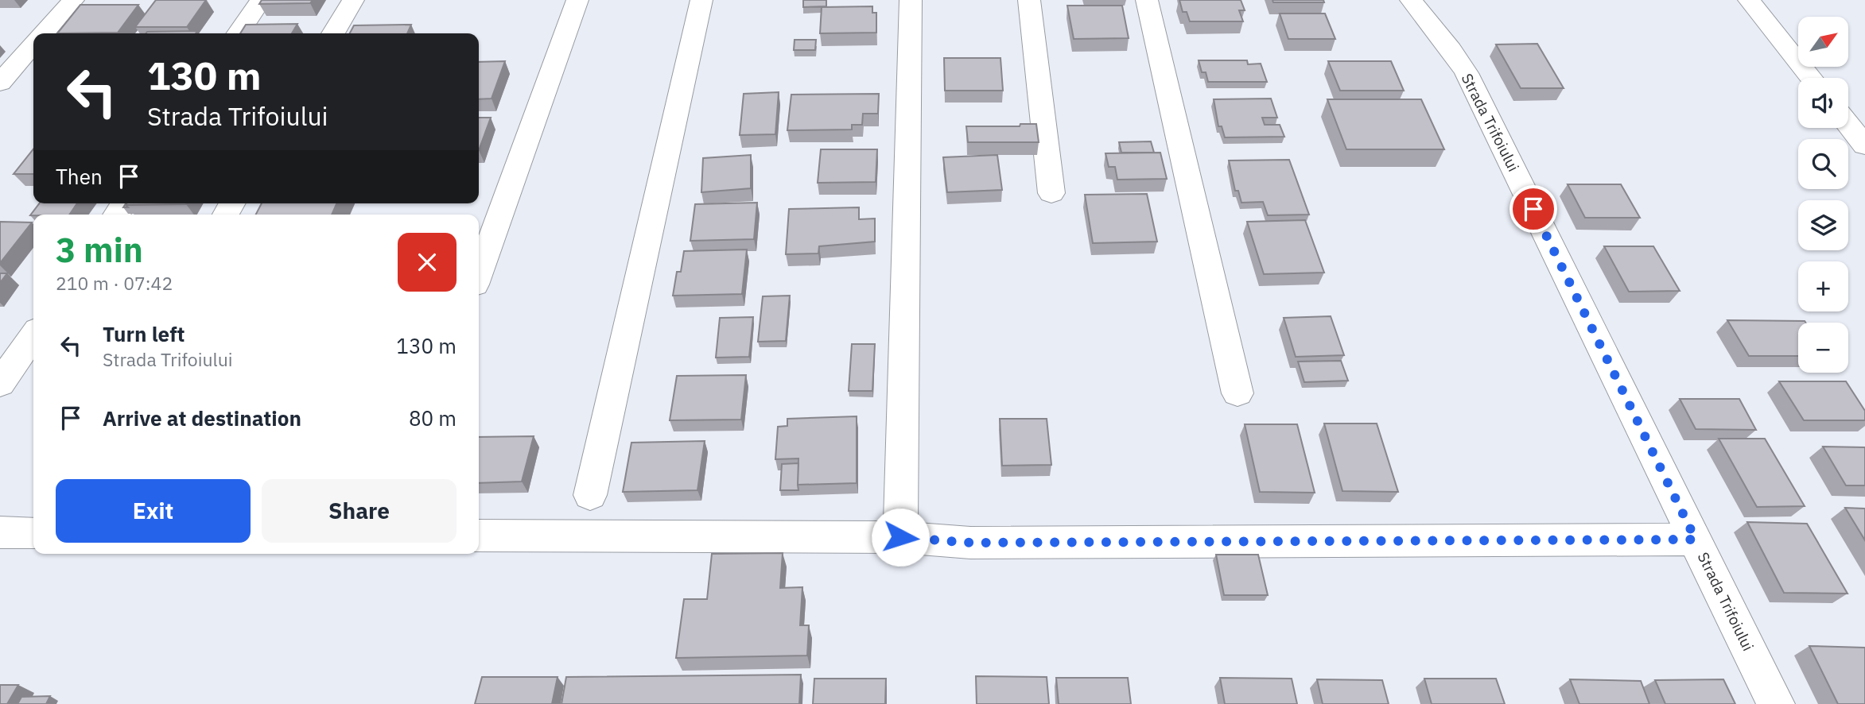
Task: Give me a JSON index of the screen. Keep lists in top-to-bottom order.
{
  "streets": {
    "street": ["Strada Trifoiului"]
  },
  "north": "top right",
  "page": {
    "map_buttons": ["+", "−"],
    "turn": ["130 m", "Strada Trifoiului"],
    "then": "Then",
    "heading": ["3 min", "210 m · 07:42"],
    "list": [
      {
        "name": "Turn left",
        "note": "Strada Trifoiului",
        "value": "130 m"
      },
      {
        "name": "Arrive at destination",
        "value": "80 m"
      }
    ],
    "buttons": ["Exit", "Share"]
  }
}
